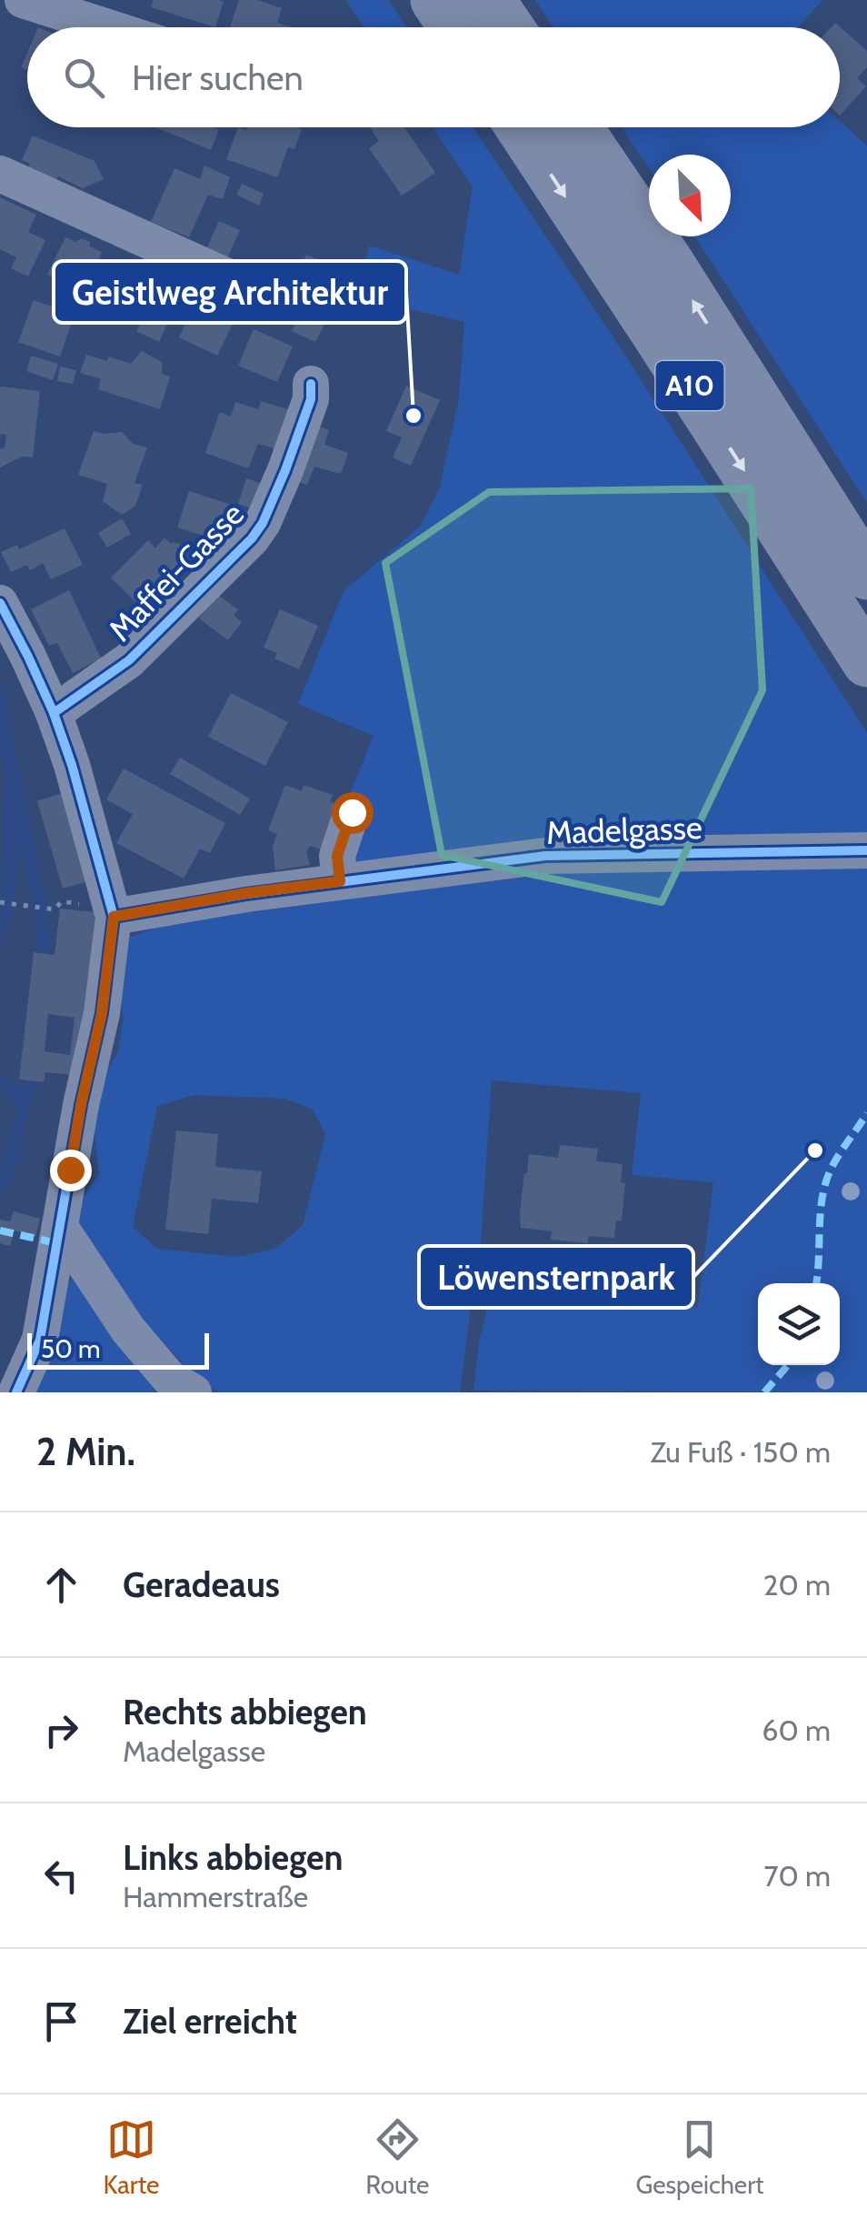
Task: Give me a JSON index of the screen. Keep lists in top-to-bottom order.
{
  "streets": {
    "highway": ["A10"],
    "street": ["Maffei-Gasse", "Madelgasse"]
  },
  "places": ["Geistlweg Architektur", "Löwensternpark"],
  "scale_bar": "50 m",
  "north": "bottom right",
  "page": {
    "search": "Hier suchen",
    "scale": "50 m",
    "heading": ["2 Min.", "Zu Fuß · 150 m"],
    "list": [
      ["Geradeaus", "20 m"],
      ["Rechts abbiegen", "Madelgasse", "60 m"],
      ["Links abbiegen", "Hammerstraße", "70 m"],
      "Ziel erreicht"
    ],
    "nav": ["Karte", "Route", "Gespeichert"]
  }
}
